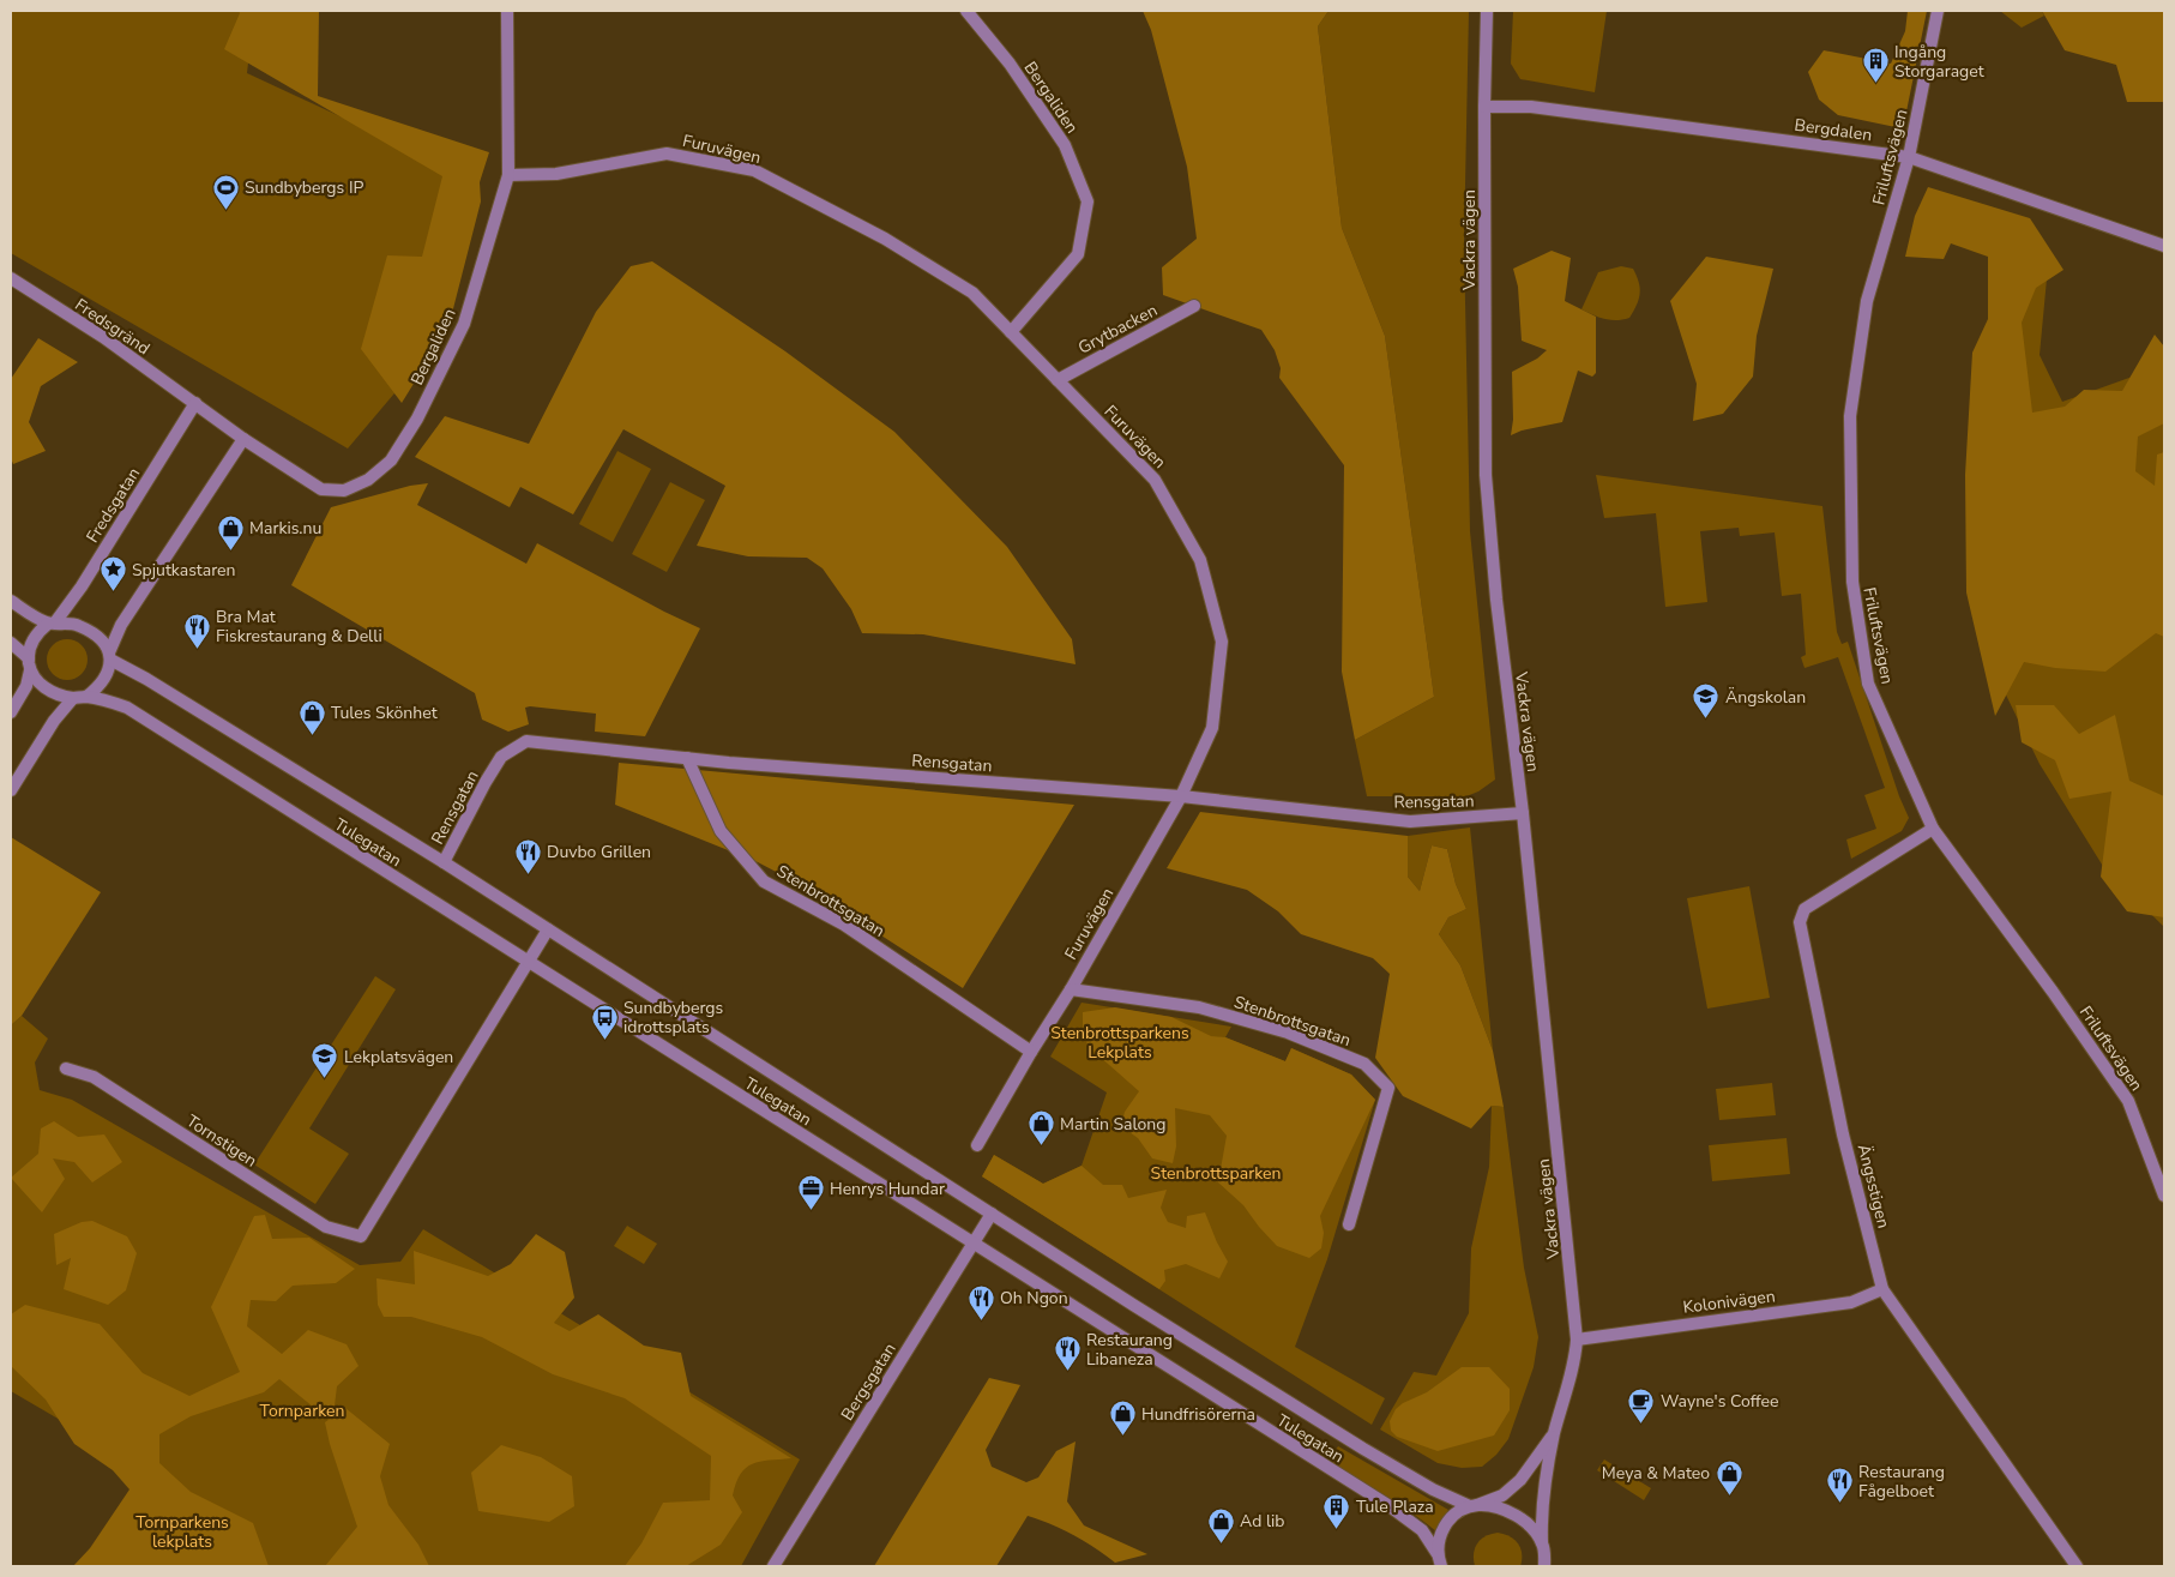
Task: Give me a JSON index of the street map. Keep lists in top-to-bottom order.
{
  "streets": {
    "street": [
      "Bergaliden",
      "Bergdalen",
      "Furuvägen",
      "Friluftsvägen",
      "Vackra vägen",
      "Fredsgränd",
      "Grytbacken",
      "Fredsgatan",
      "Rensgatan",
      "Tulegatan",
      "Stenbrottsgatan",
      "Tornstigen",
      "Ängsstigen",
      "Kolonivägen",
      "Bergsgatan"
    ]
  },
  "crossings": [
    ["Bergaliden", "Furuvägen"],
    ["Bergaliden", "Fredsgränd"],
    ["Bergaliden", "Fredsgatan"],
    ["Bergdalen", "Friluftsvägen"],
    ["Bergdalen", "Vackra vägen"],
    ["Furuvägen", "Grytbacken"],
    ["Furuvägen", "Rensgatan"],
    ["Furuvägen", "Stenbrottsgatan"],
    ["Friluftsvägen", "Ängsstigen"],
    ["Vackra vägen", "Rensgatan"],
    ["Vackra vägen", "Tulegatan"],
    ["Vackra vägen", "Kolonivägen"],
    ["Fredsgränd", "Fredsgatan"],
    ["Fredsgatan", "Tulegatan"],
    ["Rensgatan", "Tulegatan"],
    ["Rensgatan", "Stenbrottsgatan"],
    ["Tulegatan", "Tornstigen"],
    ["Tulegatan", "Bergsgatan"],
    ["Ängsstigen", "Kolonivägen"]
  ],
  "parks": [
    "Stenbrottsparkens Lekplats",
    "Stenbrottsparken",
    "Tornparken",
    "Tornparkens lekplats"
  ],
  "places": {
    "building": ["Ingång Storgaraget", "Tule Plaza"],
    "sports": ["Sundbybergs IP"],
    "shop": [
      "Markis.nu",
      "Tules Skönhet",
      "Martin Salong",
      "Hundfrisörerna",
      "Meya & Mateo",
      "Ad lib"
    ],
    "place": ["Spjutkastaren"],
    "restaurant": [
      "Bra Mat Fiskrestaurang & Delli",
      "Duvbo Grillen",
      "Oh Ngon",
      "Restaurang Libaneza",
      "Restaurang Fågelboet"
    ],
    "school or university": ["Ängskolan", "Lekplatsvägen"],
    "bus stop": ["Sundbybergs idrottsplats"],
    "office": ["Henrys Hundar"],
    "cafe": ["Wayne's Coffee"]
  }
}
